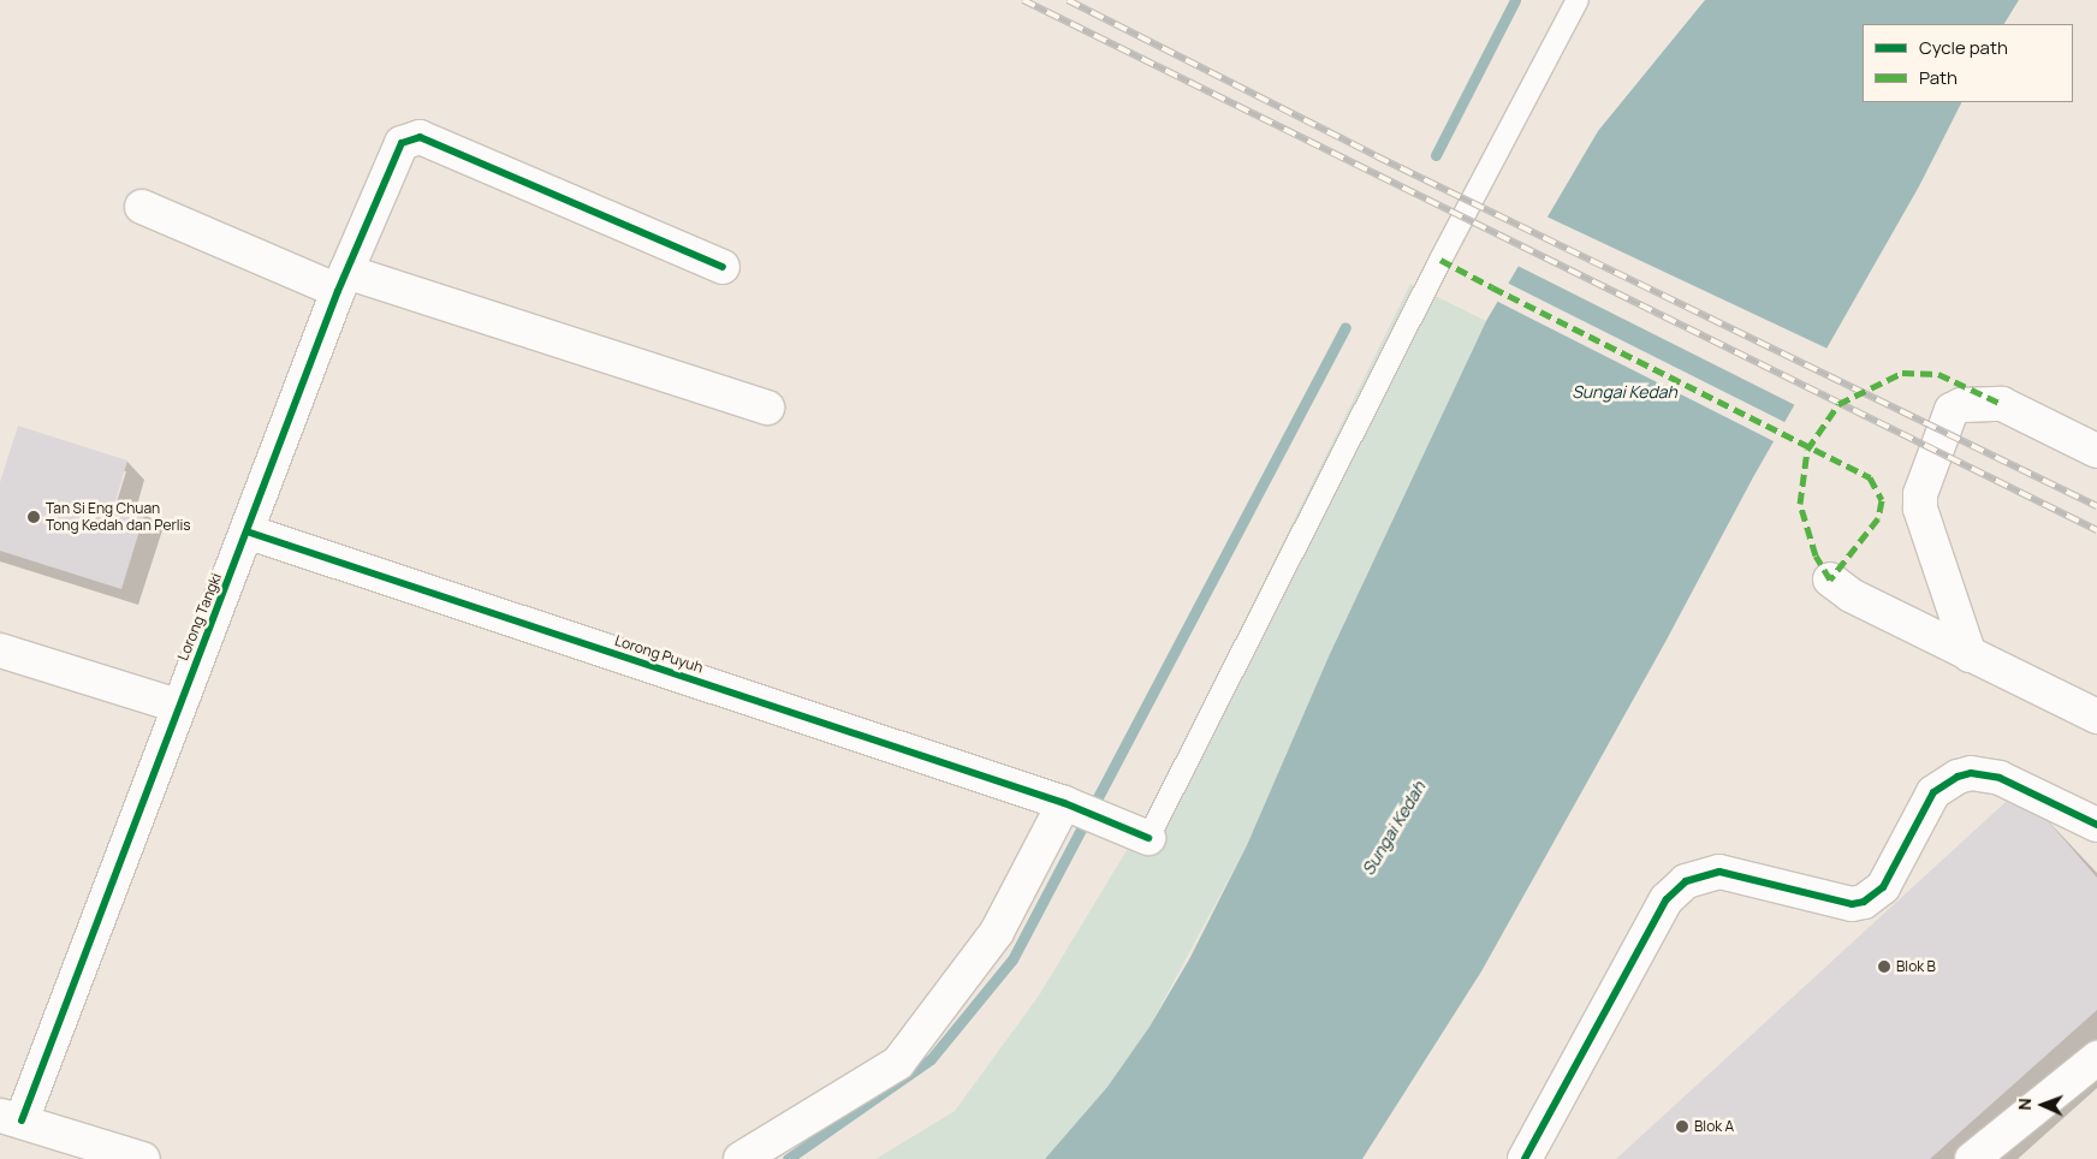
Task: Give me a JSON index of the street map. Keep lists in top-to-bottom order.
{
  "streets": {
    "street": ["Lorong Tangki", "Lorong Puyuh"]
  },
  "crossings": [
    ["Lorong Tangki", "Lorong Puyuh"]
  ],
  "water": ["Sungai Kedah"],
  "places": ["Tan Si Eng Chuan Tong Kedah dan Perlis", "Blok B", "Blok A"],
  "legend": ["Cycle path", "Path"],
  "north": "left"
}
